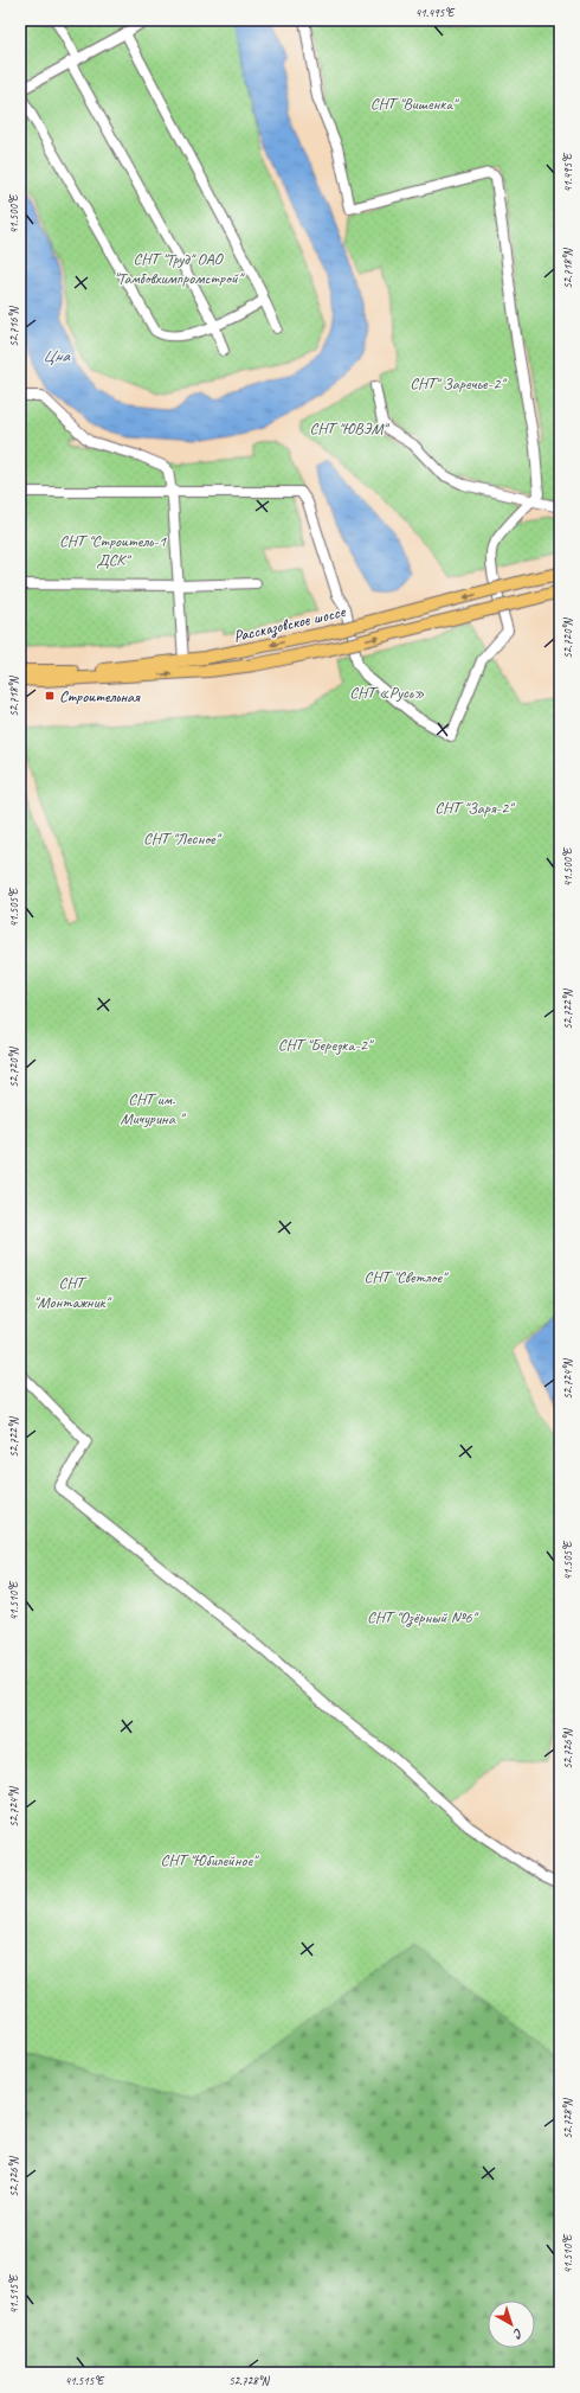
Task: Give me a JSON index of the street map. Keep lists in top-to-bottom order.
{
  "streets": {
    "main road": ["Рассказовское шоссе"]
  },
  "water": ["Цна"],
  "parks": [
    "СНТ \"Вишенка\"",
    "СНТ \"Труд\" ОАО \"Тамбовхимпромстрой\"",
    "СНТ\" Заречье-2\"",
    "СНТ \"ЮВЭМ\"",
    "СНТ \"Строитель-1 ДСК\"",
    "СНТ «Русь»",
    "СНТ \"Заря-2\"",
    "СНТ \"Лесное\"",
    "СНТ \"Березка-2\"",
    "СНТ им. Мичурина \"",
    "СНТ \"Светлое\"",
    "СНТ \"Монтажник\"",
    "СНТ \"Озёрный №6\"",
    "СНТ \"Юбилейное\""
  ],
  "places": {
    "transit": ["Строительная"]
  },
  "north": "bottom right",
  "coordinates": [
    "41.495°E",
    "41.500°E",
    "52.718°N",
    "52.716°N",
    "52.720°N",
    "41.505°E",
    "52.722°N",
    "52.724°N",
    "41.510°E",
    "52.726°N",
    "52.728°N",
    "41.515°E"
  ]
}
